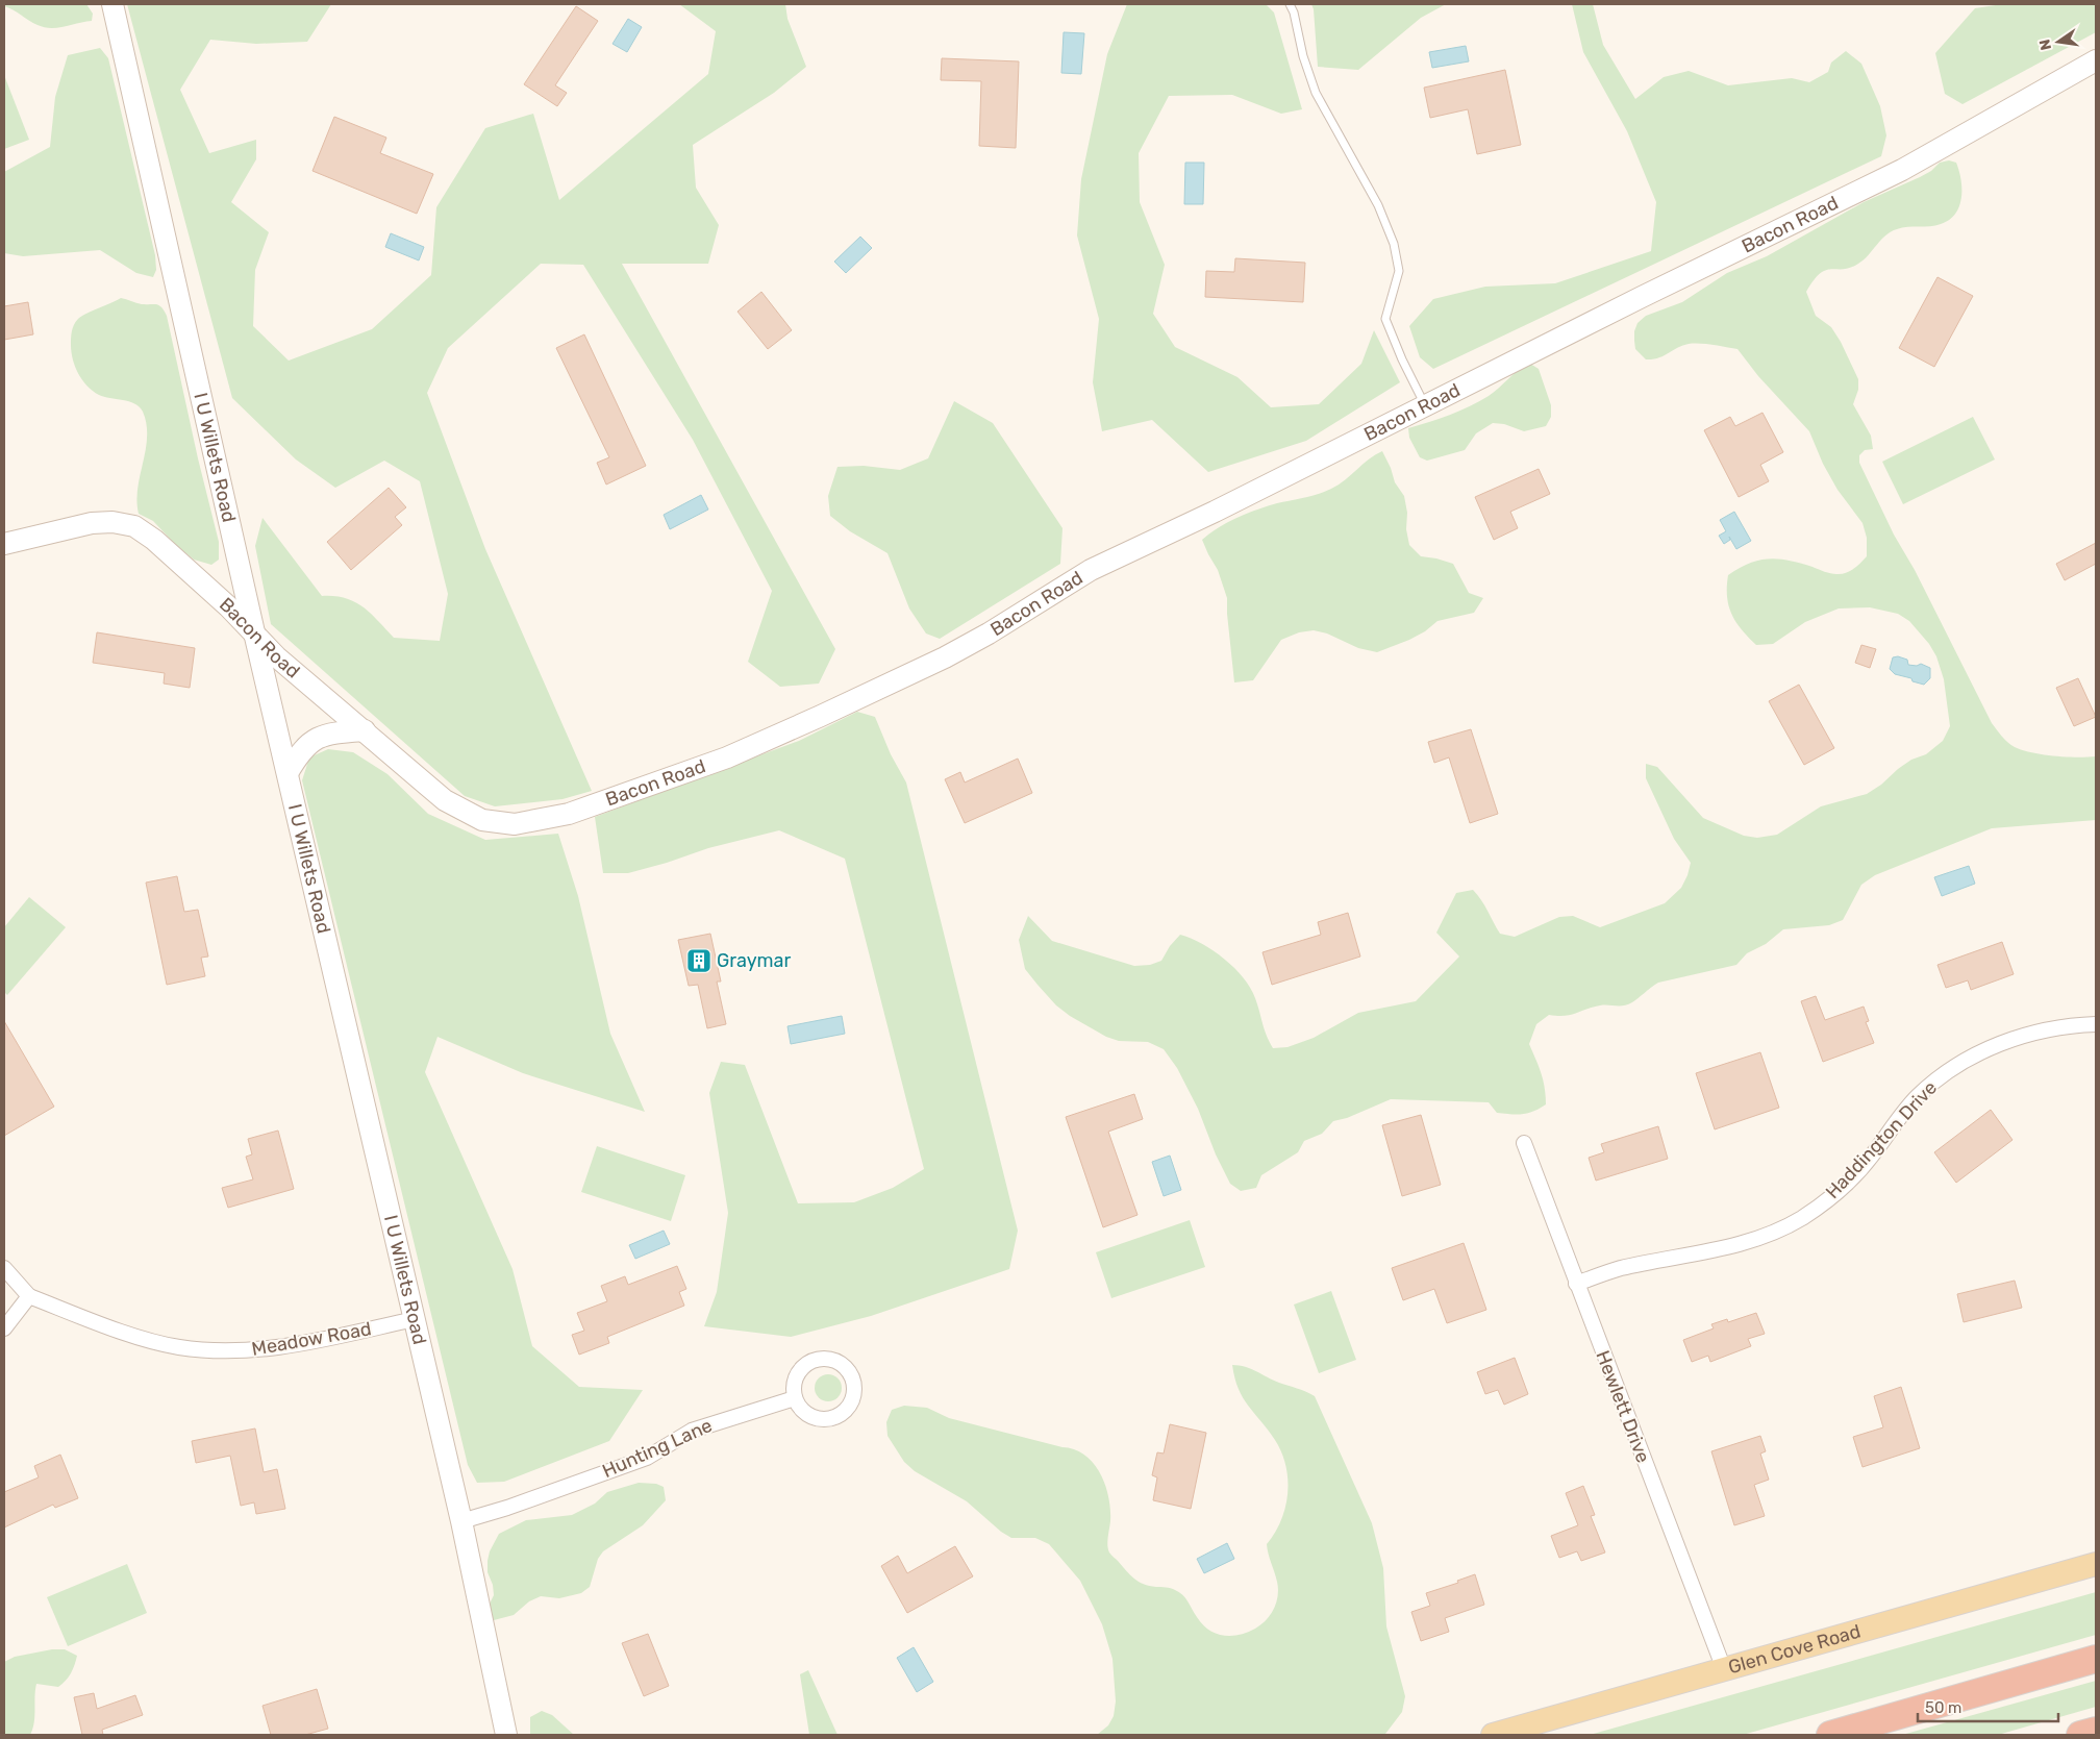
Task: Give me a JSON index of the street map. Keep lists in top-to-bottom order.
{
  "streets": {
    "main road": ["Glen Cove Road"],
    "street": [
      "Bacon Road",
      "I U Willets Road",
      "Haddington Drive",
      "Meadow Road",
      "Hewlett Drive",
      "Hunting Lane"
    ]
  },
  "crossings": [
    ["Bacon Road", "I U Willets Road"],
    ["I U Willets Road", "Meadow Road"],
    ["I U Willets Road", "Hunting Lane"],
    ["Haddington Drive", "Hewlett Drive"],
    ["Hewlett Drive", "Glen Cove Road"]
  ],
  "places": {
    "building": ["Graymar"]
  },
  "scale_bar": "50 m",
  "north": "left"
}
